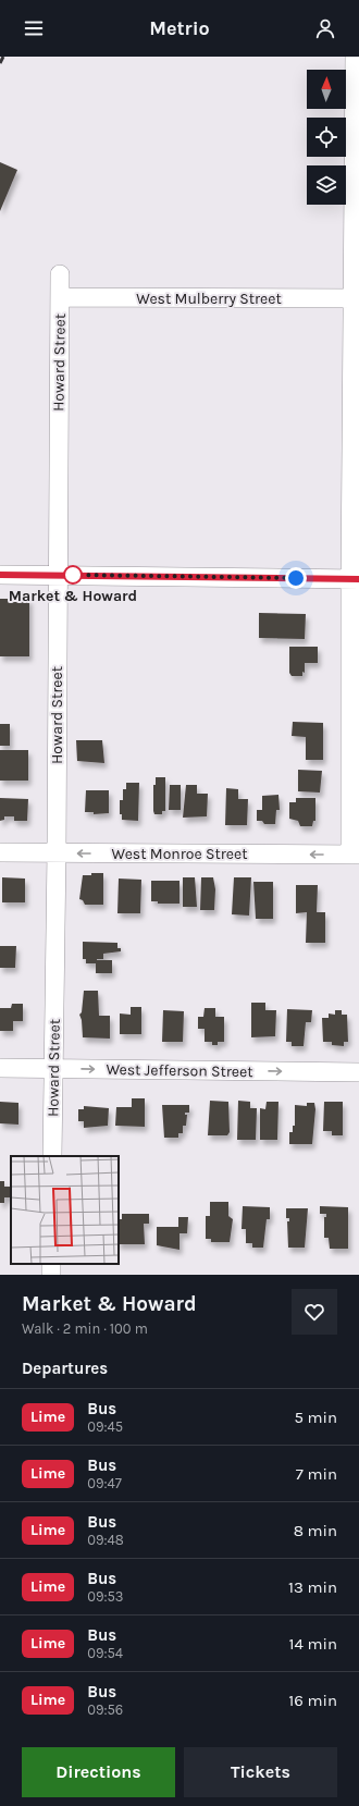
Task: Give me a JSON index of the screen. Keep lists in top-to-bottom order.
{
  "streets": {
    "street": [
      "West Mulberry Street",
      "Howard Street",
      "West Monroe Street",
      "West Jefferson Street"
    ]
  },
  "crossings": [
    ["West Mulberry Street", "Howard Street"],
    ["Howard Street", "West Monroe Street"],
    ["Howard Street", "West Jefferson Street"]
  ],
  "one_way": ["West Monroe Street", "West Jefferson Street"],
  "places": ["Market & Howard"],
  "lines": ["bus line Lime"],
  "north": "top",
  "page": {
    "header": "Metrio",
    "heading": [
      ["Market & Howard", "Walk · 2 min · 100 m"],
      "Departures"
    ],
    "list": [
      {
        "mark": "Lime",
        "name": "Bus",
        "note": "09:45",
        "value": "5 min"
      },
      {
        "mark": "Lime",
        "name": "Bus",
        "note": "09:47",
        "value": "7 min"
      },
      {
        "mark": "Lime",
        "name": "Bus",
        "note": "09:48",
        "value": "8 min"
      },
      {
        "mark": "Lime",
        "name": "Bus",
        "note": "09:53",
        "value": "13 min"
      },
      {
        "mark": "Lime",
        "name": "Bus",
        "note": "09:54",
        "value": "14 min"
      },
      {
        "mark": "Lime",
        "name": "Bus",
        "note": "09:56",
        "value": "16 min"
      }
    ],
    "buttons": ["Directions", "Tickets"]
  }
}
